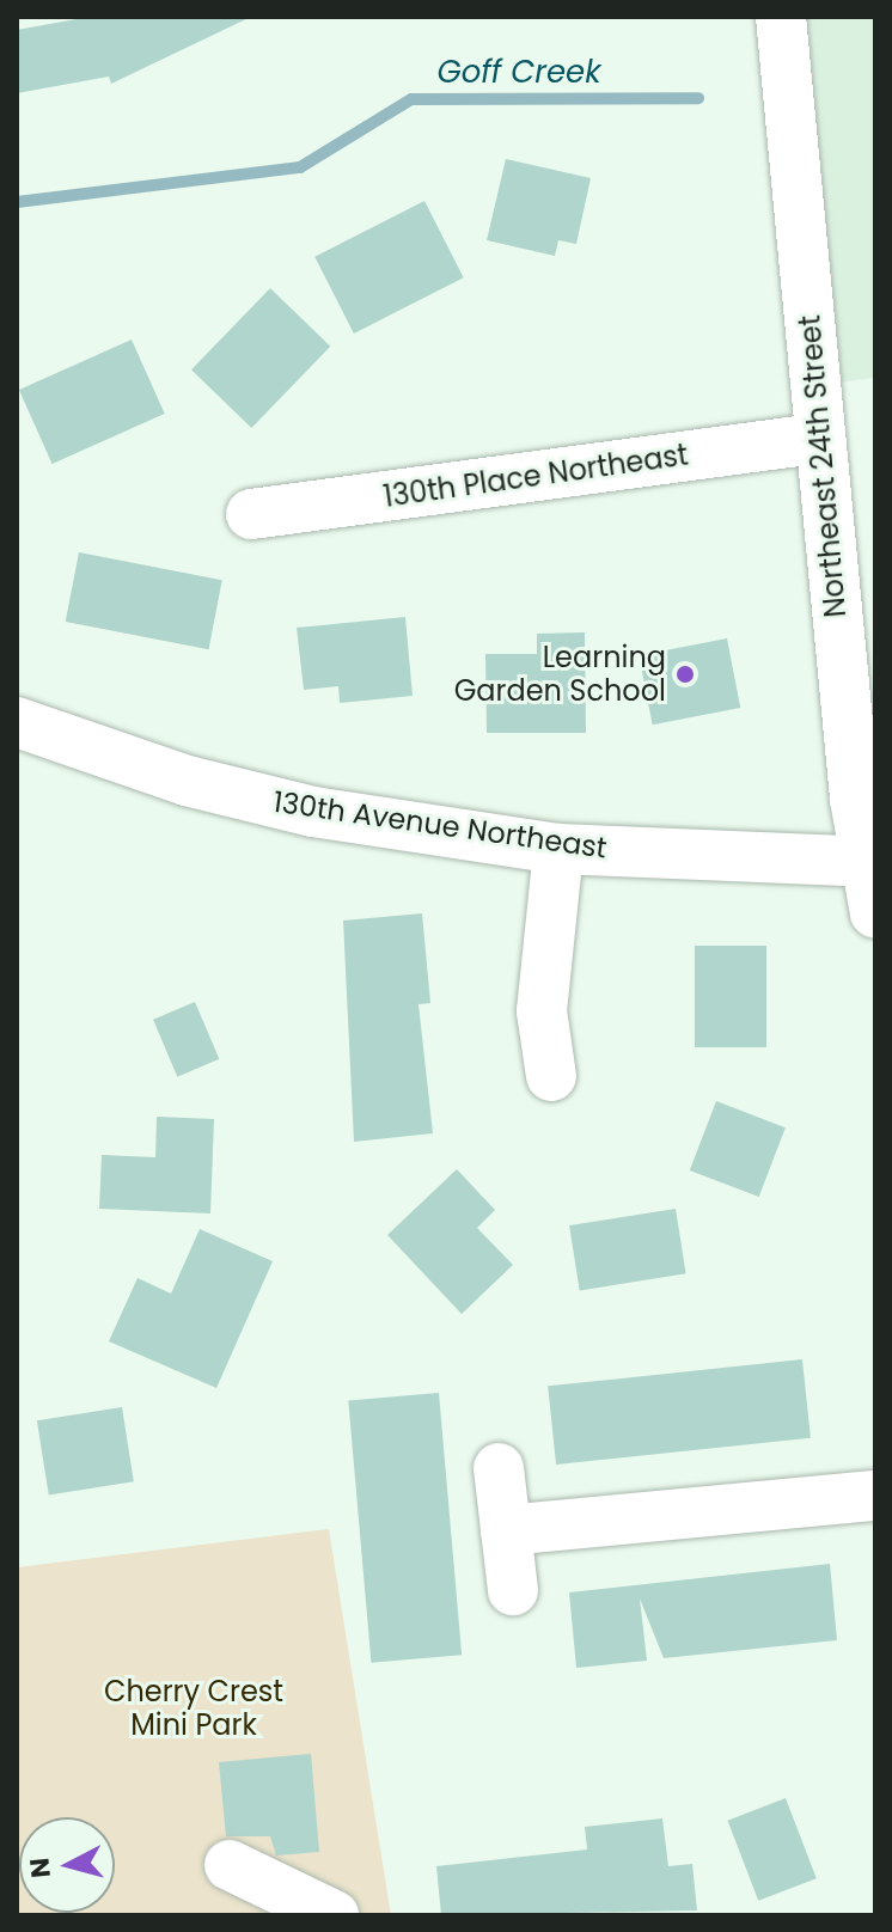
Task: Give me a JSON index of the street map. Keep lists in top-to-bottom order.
{
  "streets": {
    "street": ["Northeast 24th Street", "130th Place Northeast", "130th Avenue Northeast"]
  },
  "crossings": [
    ["Northeast 24th Street", "130th Place Northeast"],
    ["Northeast 24th Street", "130th Avenue Northeast"]
  ],
  "water": ["Goff Creek"],
  "parks": ["Cherry Crest Mini Park"],
  "places": ["Learning Garden School"],
  "north": "left"
}
